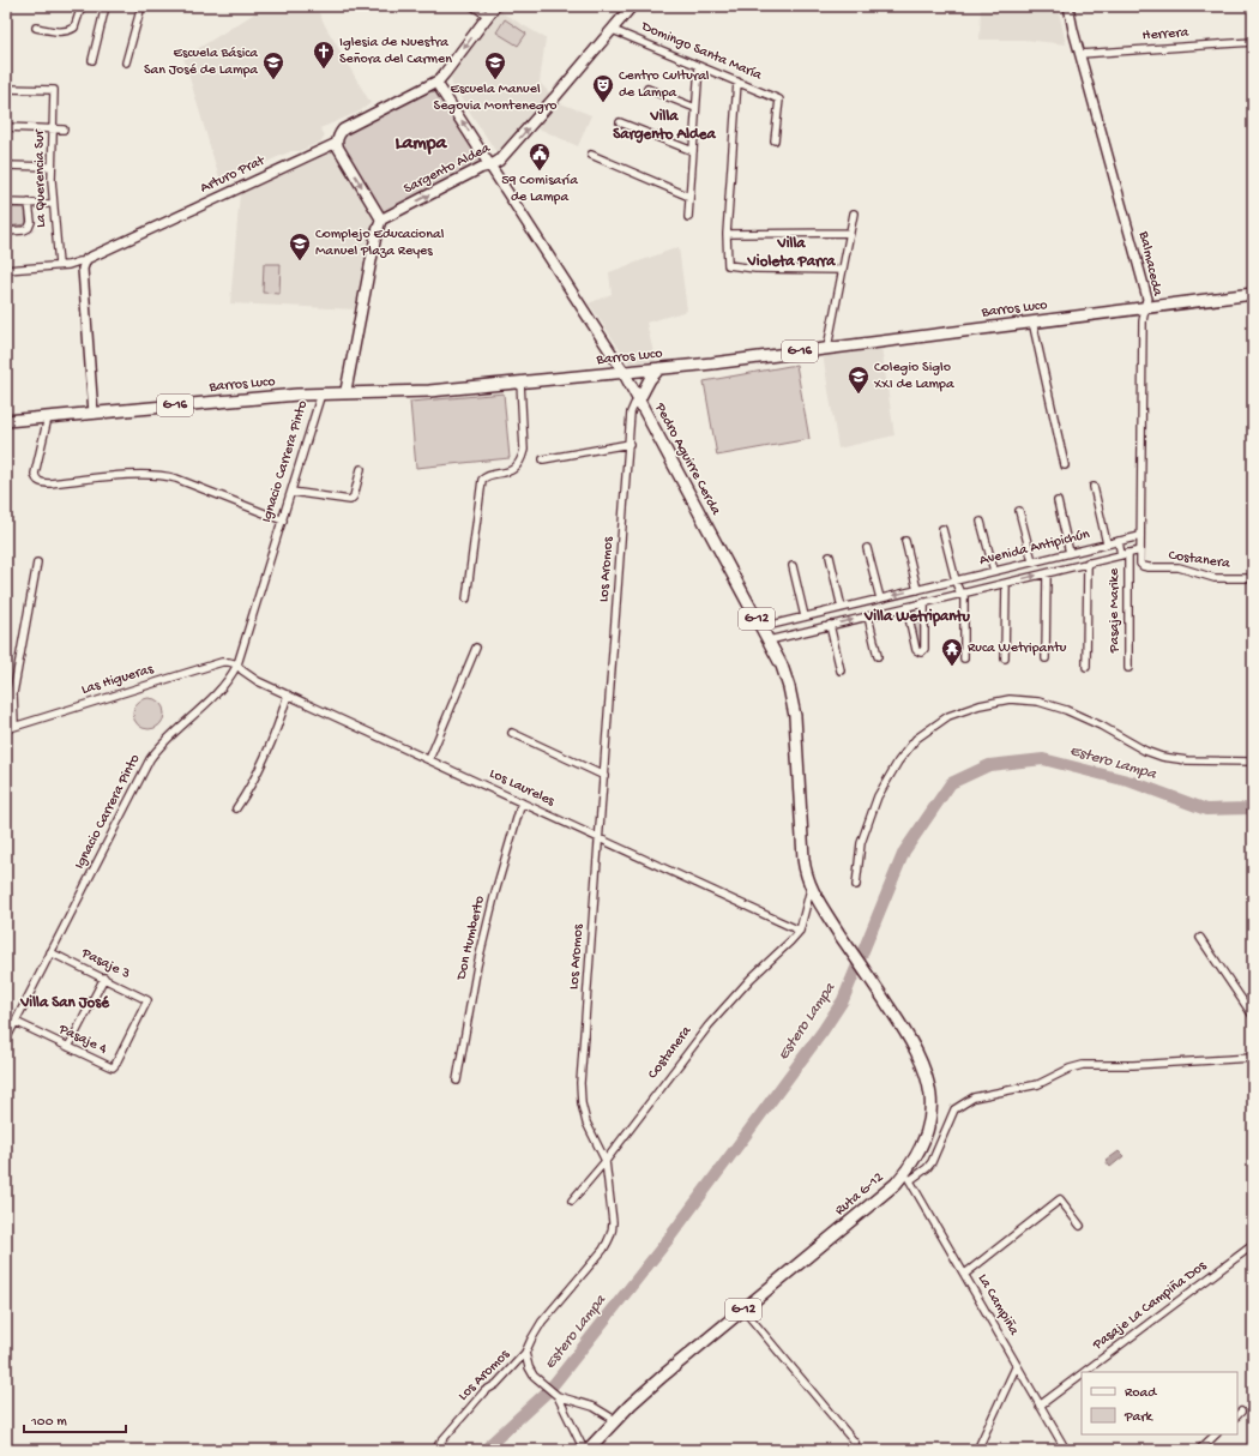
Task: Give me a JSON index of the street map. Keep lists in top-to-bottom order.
{
  "streets": {
    "main road": [
      "Sargento Aldea",
      "Arturo Prat",
      "Barros Luco",
      "G-16",
      "Pedro Aguirre Cerda",
      "G-12",
      "Ruta G-12"
    ],
    "street": [
      "Herrera",
      "Domingo Santa María",
      "La Querencia Sur",
      "Balmaceda",
      "Ignacio Carrera Pinto",
      "Avenida Antipichún",
      "Costanera",
      "Los Aromos",
      "Pasaje Marike",
      "Las Higueras",
      "Los Laureles",
      "Don Humberto",
      "Pasaje 3",
      "Pasaje 4",
      "La Campiña",
      "Pasaje La Campiña Dos"
    ]
  },
  "crossings": [
    ["Herrera", "Balmaceda"],
    ["Domingo Santa María", "Sargento Aldea"],
    ["Sargento Aldea", "Pedro Aguirre Cerda"],
    ["Arturo Prat", "Pedro Aguirre Cerda"],
    ["Balmaceda", "Barros Luco"],
    ["Balmaceda", "Avenida Antipichún"],
    ["Balmaceda", "Costanera"],
    ["Barros Luco", "Pedro Aguirre Cerda"],
    ["Barros Luco", "Ignacio Carrera Pinto"],
    ["Pedro Aguirre Cerda", "Avenida Antipichún"],
    ["Pedro Aguirre Cerda", "Los Aromos"],
    ["Pedro Aguirre Cerda", "Ruta G-12"],
    ["Ignacio Carrera Pinto", "Las Higueras"],
    ["Ignacio Carrera Pinto", "Los Laureles"],
    ["Ignacio Carrera Pinto", "Pasaje 3"],
    ["Ignacio Carrera Pinto", "Pasaje 4"],
    ["Avenida Antipichún", "Pasaje Marike"],
    ["Costanera", "Los Aromos"],
    ["Costanera", "Los Laureles"],
    ["Los Aromos", "Los Laureles"],
    ["Las Higueras", "Los Laureles"],
    ["Los Laureles", "Don Humberto"],
    ["Pasaje 3", "Pasaje 4"],
    ["Ruta G-12", "La Campiña"],
    ["La Campiña", "Pasaje La Campiña Dos"]
  ],
  "one_way": ["Sargento Aldea"],
  "districts": [
    "Villa Sargento Aldea",
    "Lampa",
    "Villa Violeta Parra",
    "Villa Wetripantu",
    "Villa San José"
  ],
  "water": ["Estero Lampa"],
  "places": {
    "church": ["Iglesia de Nuestra Señora del Carmen"],
    "school or university": [
      "Escuela Básica San José de Lampa",
      "Escuela Manuel Segovia Montenegro",
      "Complejo Educacional Manuel Plaza Reyes",
      "Colegio Siglo XXI de Lampa"
    ],
    "theatre": ["Centro Cultural de Lampa"],
    "public building": ["59 Comisaría de Lampa"],
    "temple": ["Ruca Wetripantu"]
  },
  "legend": ["Road", "Park"],
  "scale_bar": "100 m"
}
